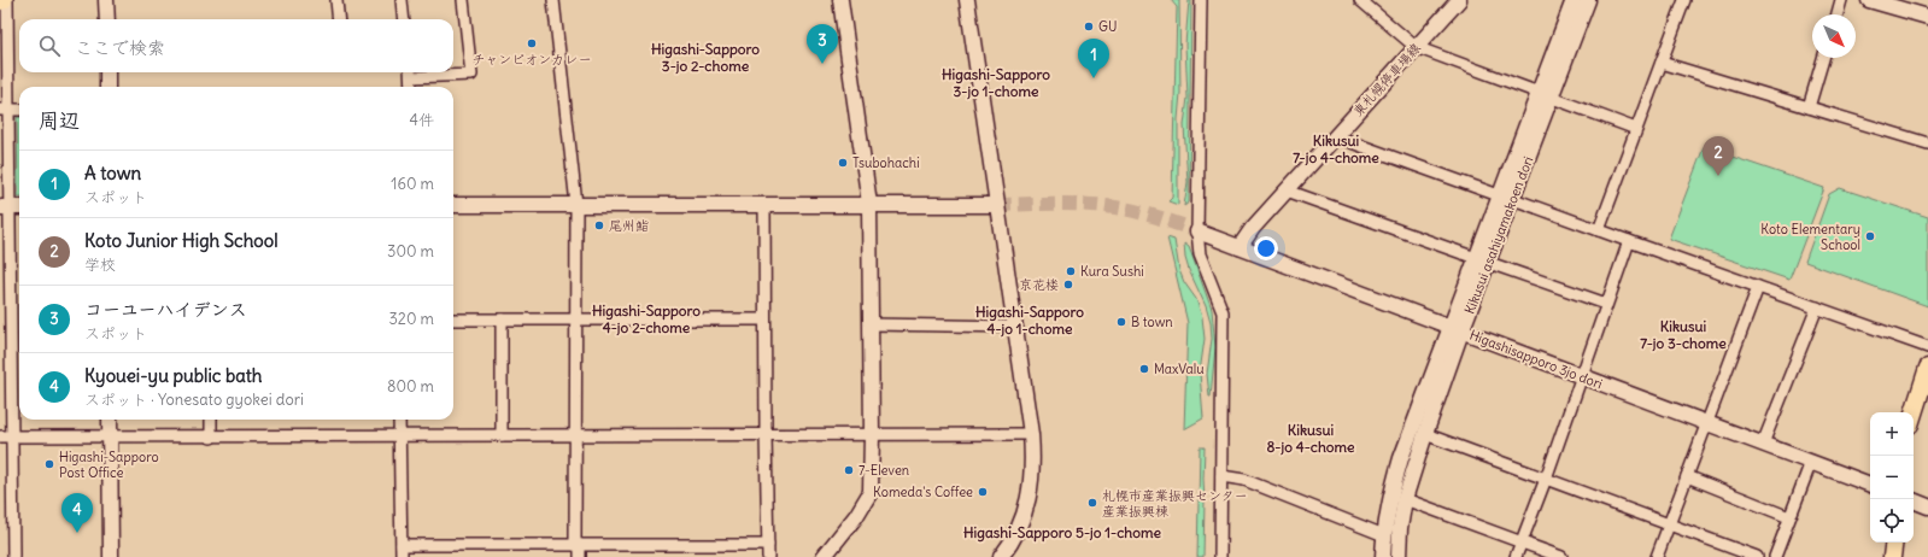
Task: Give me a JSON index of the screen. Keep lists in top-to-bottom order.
{
  "streets": {
    "street": ["東札幌停車場線", "Kikusui asahiyamakoen dori", "Higashisapporo 3jo dori"]
  },
  "crossings": [
    ["東札幌停車場線", "Higashisapporo 3jo dori"],
    ["Kikusui asahiyamakoen dori", "Higashisapporo 3jo dori"]
  ],
  "districts": [
    "Higashi-Sapporo 3-jo 2-chome",
    "Higashi-Sapporo 3-jo 1-chome",
    "Kikusui 7-jo 4-chome",
    "Higashi-Sapporo 4-jo 2-chome",
    "Higashi-Sapporo 4-jo 1-chome",
    "Kikusui 7-jo 3-chome",
    "Kikusui 8-jo 4-chome",
    "Higashi-Sapporo 5-jo 1-chome"
  ],
  "places": [
    "GU",
    "チャンピオンカレー",
    "Tsubohachi",
    "尾州鮨",
    "Koto Elementary School",
    "Kura Sushi",
    "京花楼",
    "B town",
    "MaxValu",
    "Higashi-Sapporo Post Office",
    "7-Eleven",
    "Komeda's Coffee",
    "札幌市産業振興センター 産業振興棟"
  ],
  "north": "bottom right",
  "page": {
    "search": "ここで検索",
    "pins": [
      "3",
      "1",
      "2",
      "4"
    ],
    "heading": ["周辺", "4件"],
    "list": [
      {
        "mark": "1",
        "name": "A town",
        "note": "スポット",
        "value": "160 m"
      },
      {
        "mark": "2",
        "name": "Koto Junior High School",
        "note": "学校",
        "value": "300 m"
      },
      {
        "mark": "3",
        "name": "コーユーハイデンス",
        "note": "スポット",
        "value": "320 m"
      },
      {
        "mark": "4",
        "name": "Kyouei-yu public bath",
        "note": "スポット · Yonesato gyokei dori",
        "value": "800 m"
      }
    ],
    "map_buttons": ["+", "−"]
  }
}
